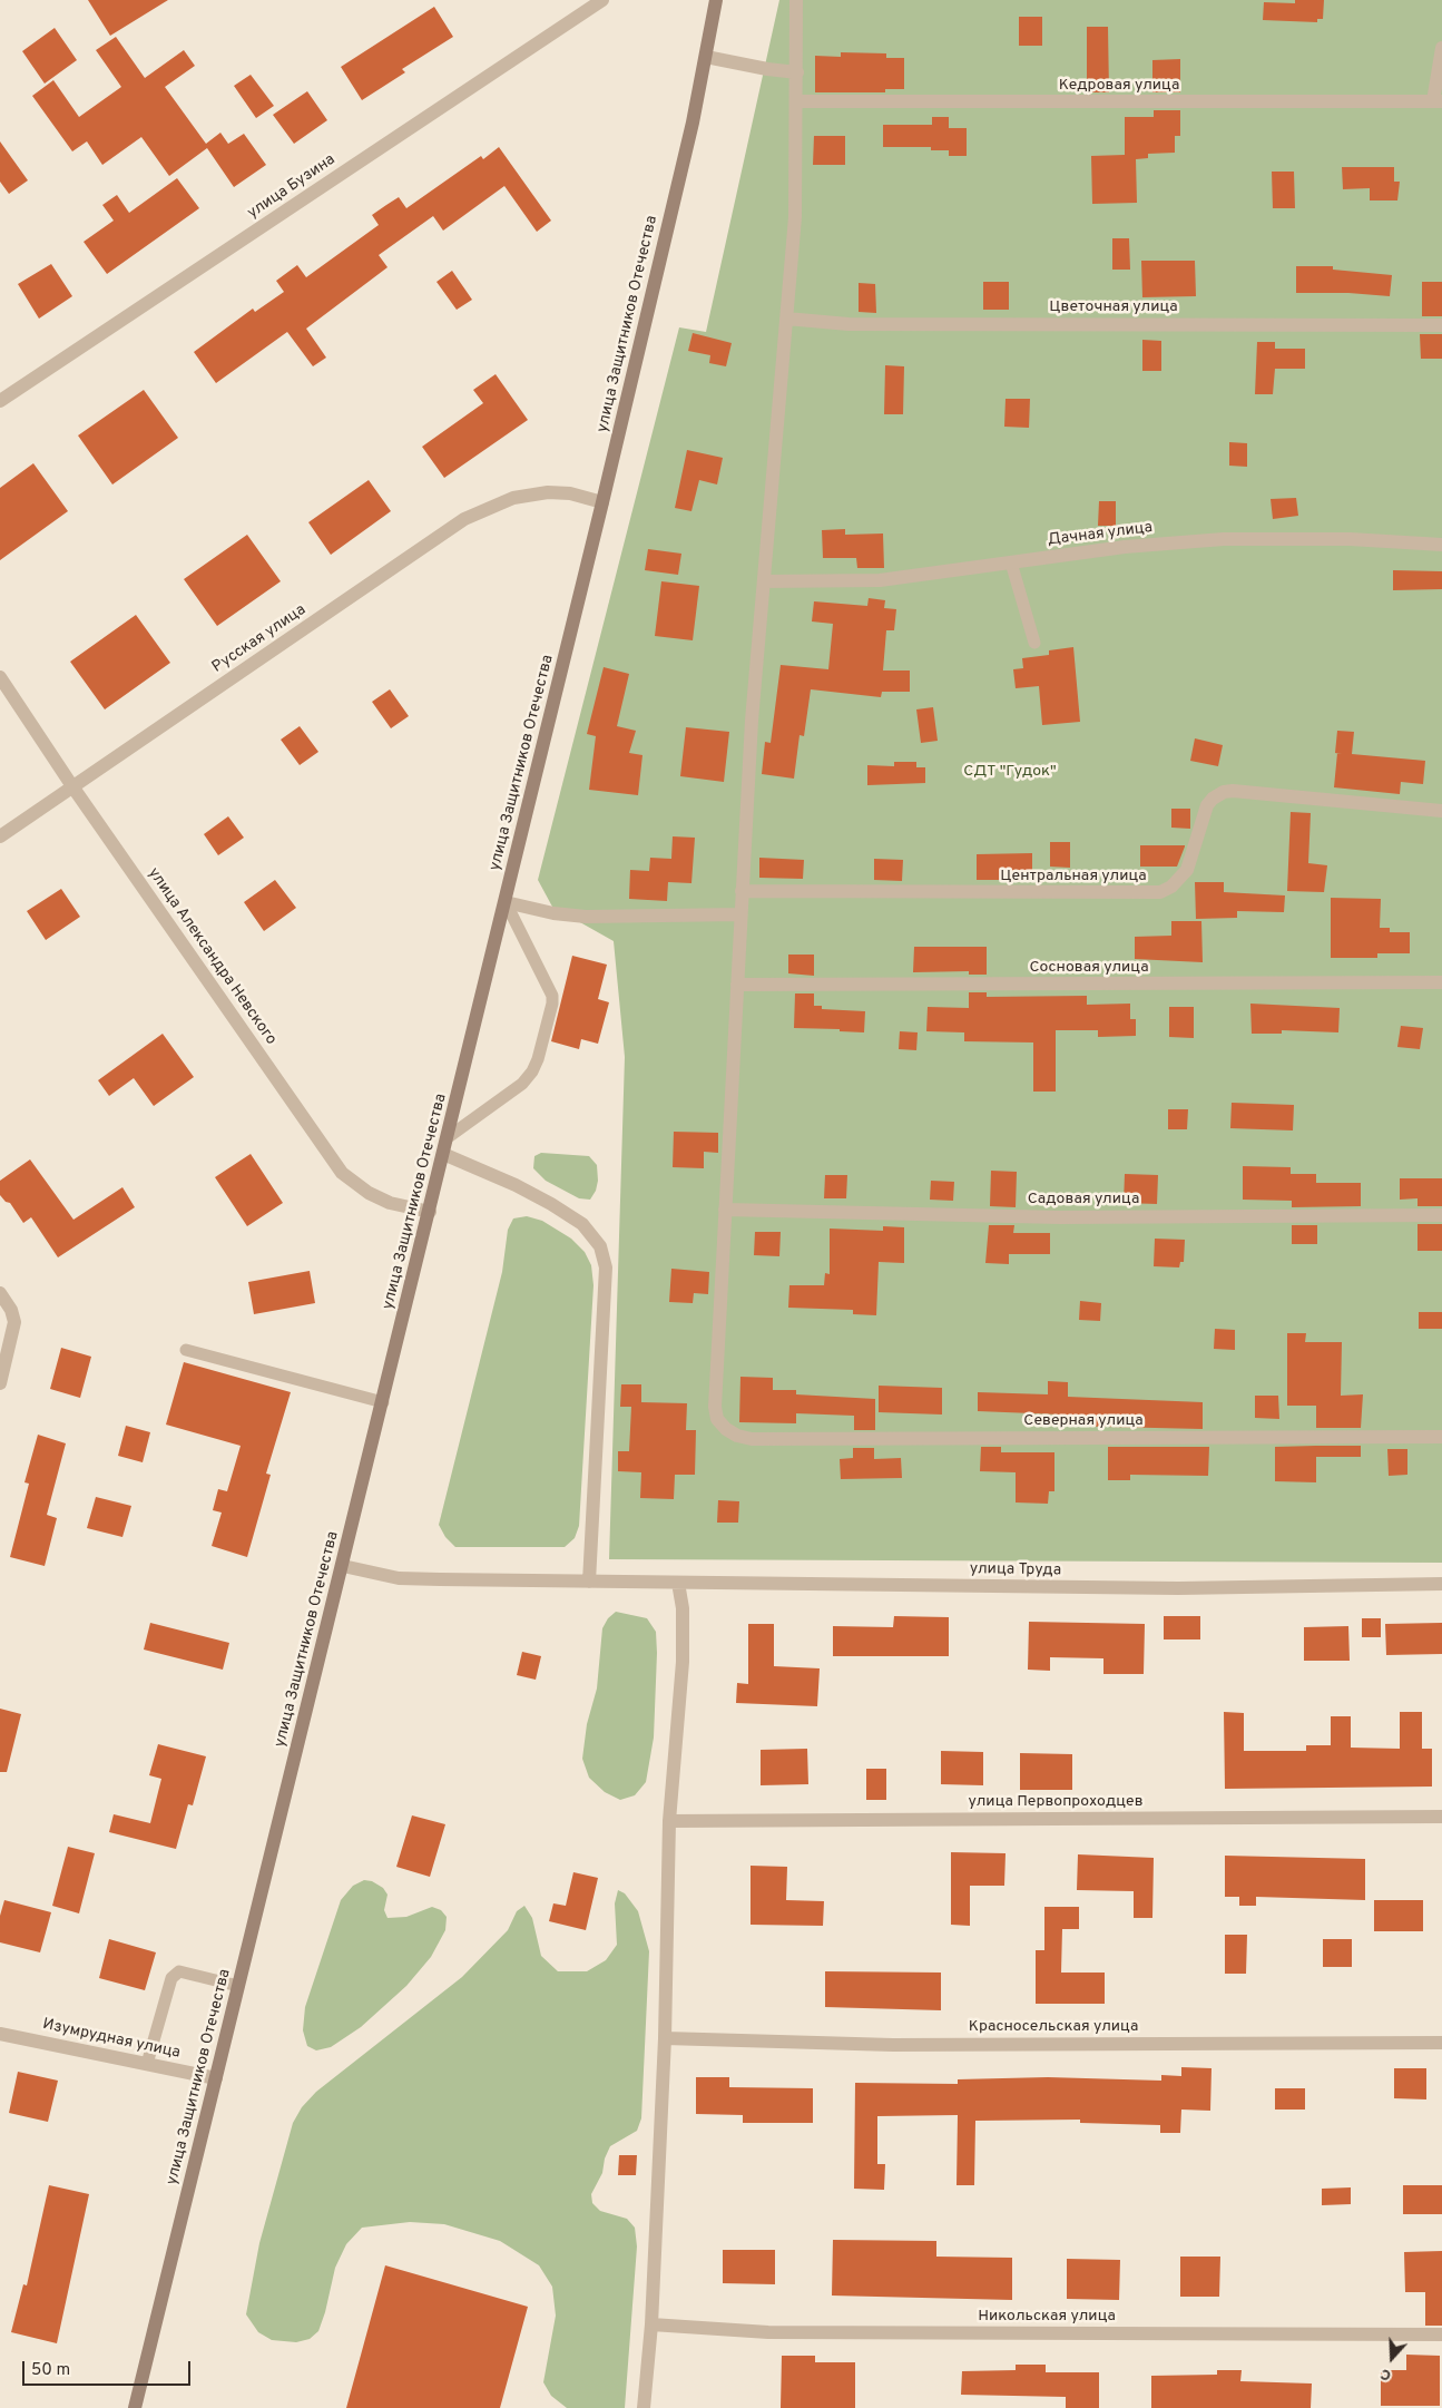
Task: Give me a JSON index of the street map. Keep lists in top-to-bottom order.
{
  "streets": {
    "main road": ["улица Защитников Отечества"],
    "street": [
      "Кедровая улица",
      "улица Бузина",
      "Цветочная улица",
      "Дачная улица",
      "Русская улица",
      "Центральная улица",
      "улица Александра Невского",
      "Сосновая улица",
      "Садовая улица",
      "Северная улица",
      "улица Труда",
      "улица Первопроходцев",
      "Красносельская улица",
      "Изумрудная улица",
      "Никольская улица"
    ]
  },
  "crossings": [
    ["улица Защитников Отечества", "Русская улица"],
    ["улица Защитников Отечества", "улица Александра Невского"],
    ["улица Защитников Отечества", "улица Труда"],
    ["улица Защитников Отечества", "Изумрудная улица"],
    ["Русская улица", "улица Александра Невского"],
    ["Садовая улица", "Северная улица"]
  ],
  "parks": ["СДТ \"Гудок\""],
  "scale_bar": "50 m",
  "north": "bottom"
}
